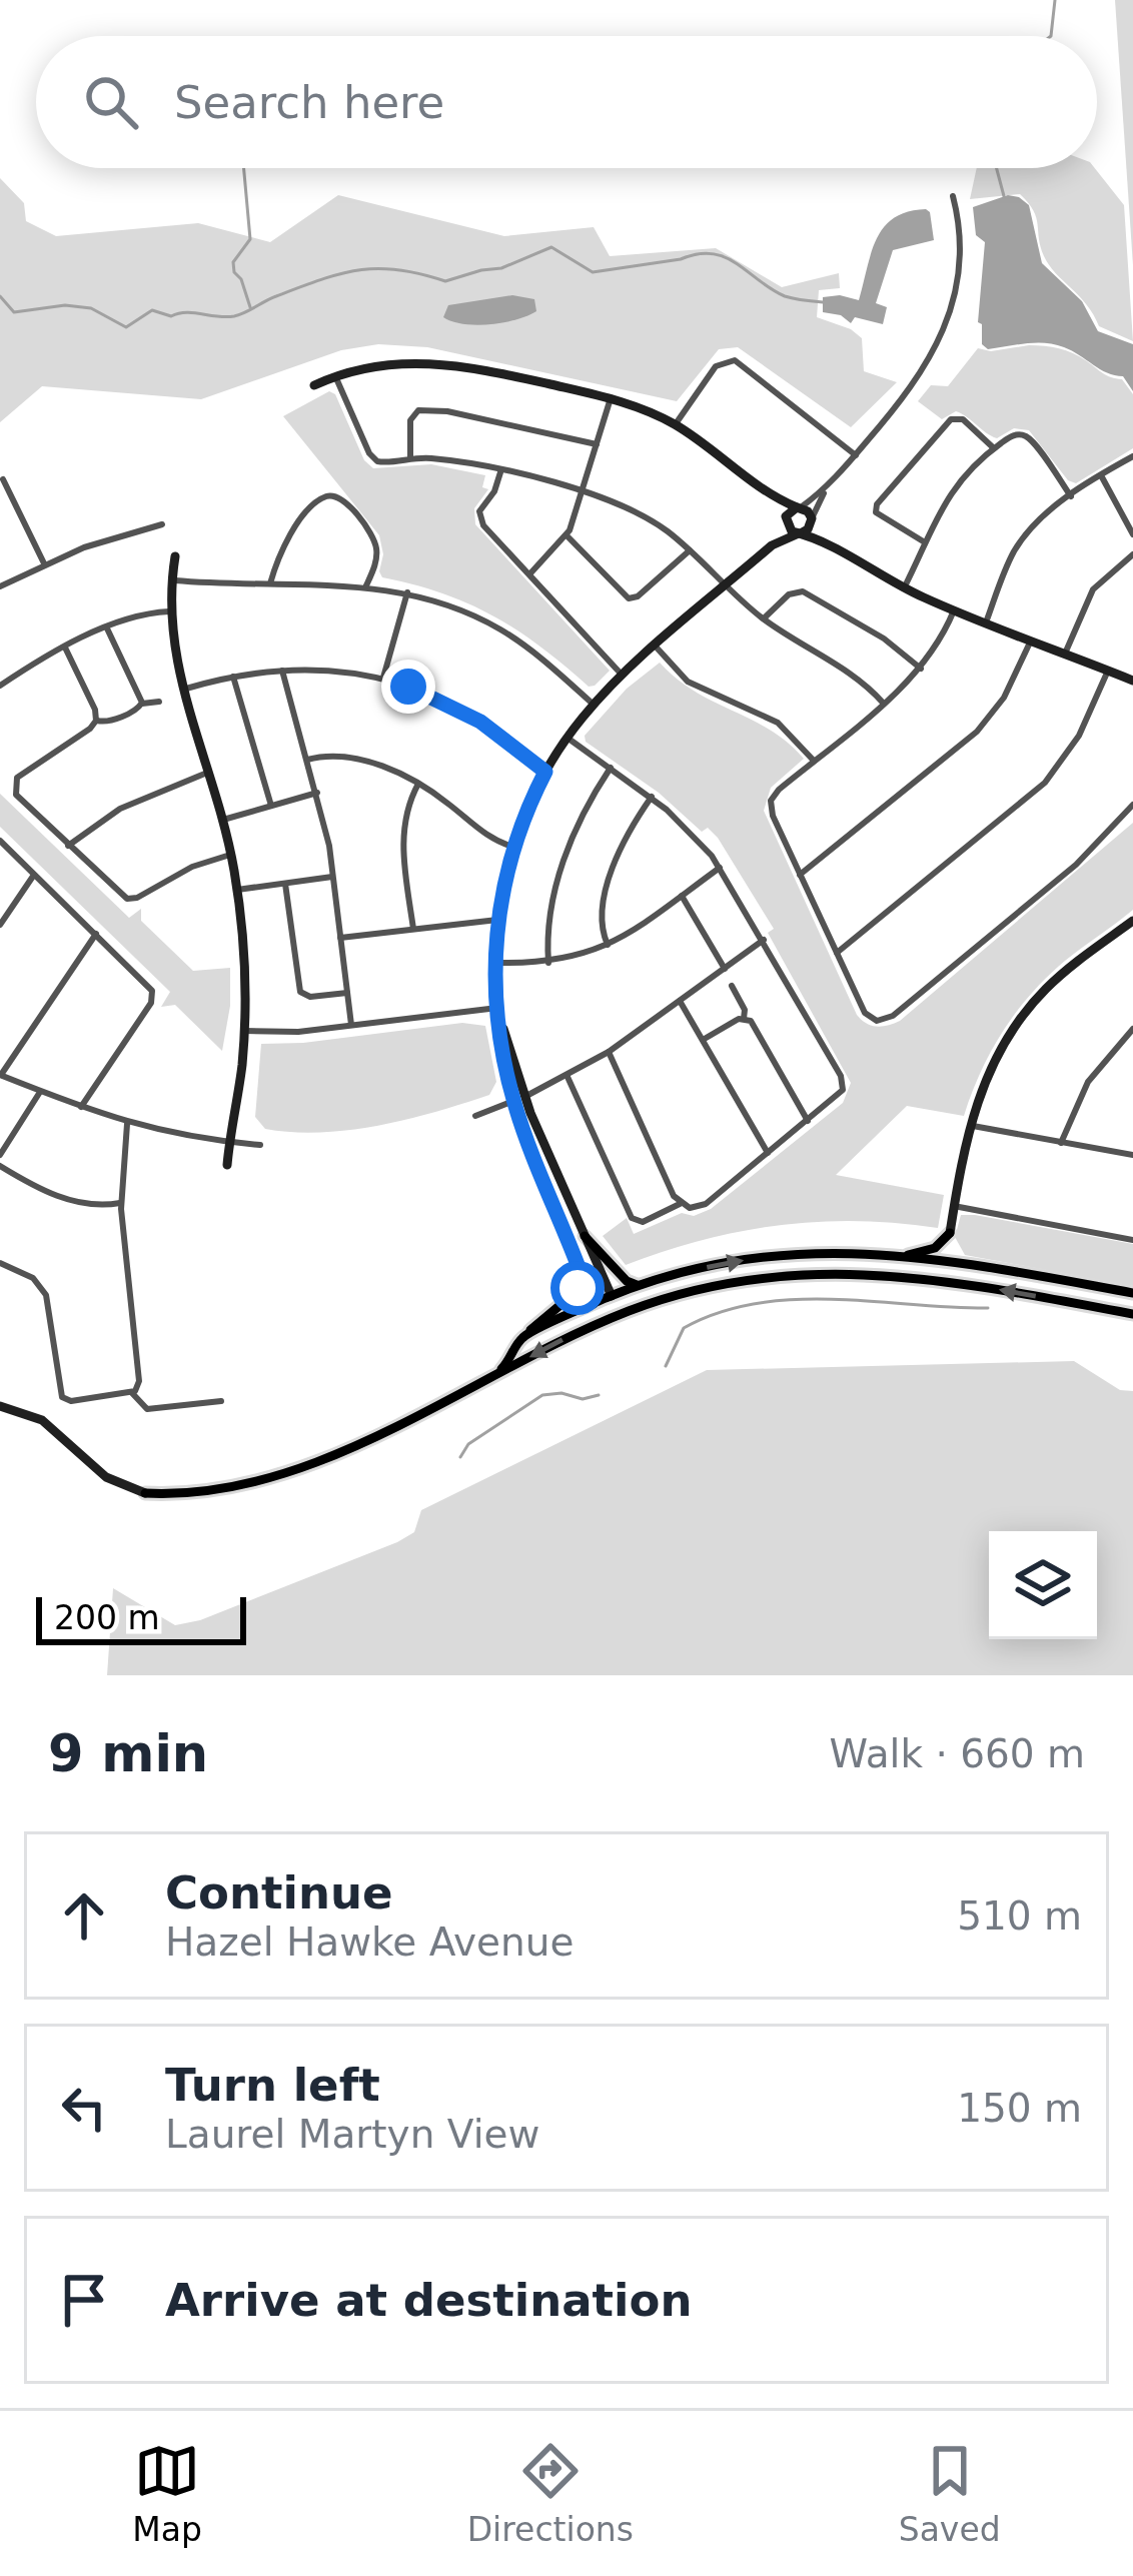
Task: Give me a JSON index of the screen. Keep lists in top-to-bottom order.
{
  "scale_bar": "200 m",
  "page": {
    "search": "Search here",
    "scale": "200 m",
    "heading": ["9 min", "Walk · 660 m"],
    "list": [
      ["Continue", "Hazel Hawke Avenue", "510 m"],
      ["Turn left", "Laurel Martyn View", "150 m"],
      "Arrive at destination"
    ],
    "nav": ["Map", "Directions", "Saved"]
  }
}
